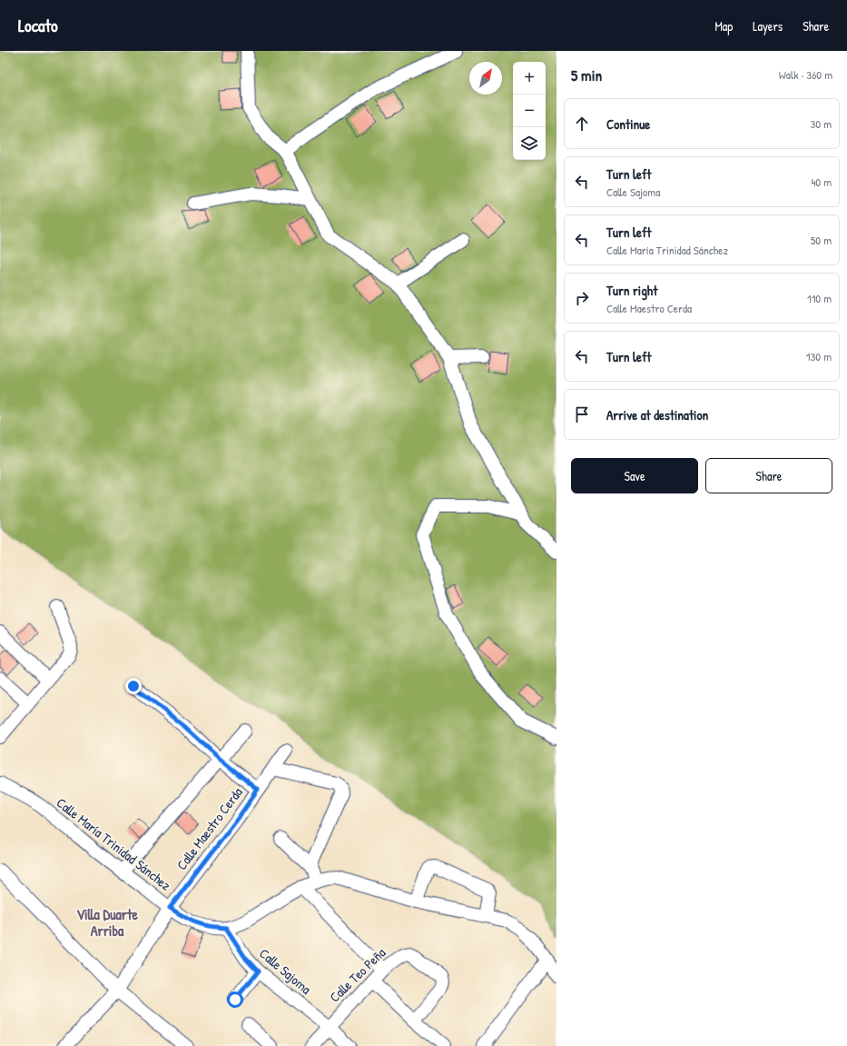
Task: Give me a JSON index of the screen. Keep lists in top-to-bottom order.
{
  "streets": {
    "street": [
      "Calle Maestro Cerda",
      "Calle María Trinidad Sánchez",
      "Calle Sajoma",
      "Calle Teo Peña"
    ]
  },
  "crossings": [
    ["Calle Maestro Cerda", "Calle María Trinidad Sánchez"],
    ["Calle María Trinidad Sánchez", "Calle Sajoma"],
    ["Calle Sajoma", "Calle Teo Peña"]
  ],
  "districts": ["Villa Duarte Arriba"],
  "north": "top right",
  "page": {
    "header": "Locato",
    "nav": ["Map", "Layers", "Share"],
    "heading": ["5 min", "Walk · 360 m"],
    "map_buttons": ["+", "−"],
    "list": [
      ["Continue", "30 m"],
      ["Turn left", "Calle Sajoma", "40 m"],
      ["Turn left", "Calle María Trinidad Sánchez", "50 m"],
      ["Turn right", "Calle Maestro Cerda", "110 m"],
      ["Turn left", "130 m"],
      "Arrive at destination"
    ],
    "buttons": ["Save", "Share"]
  }
}
